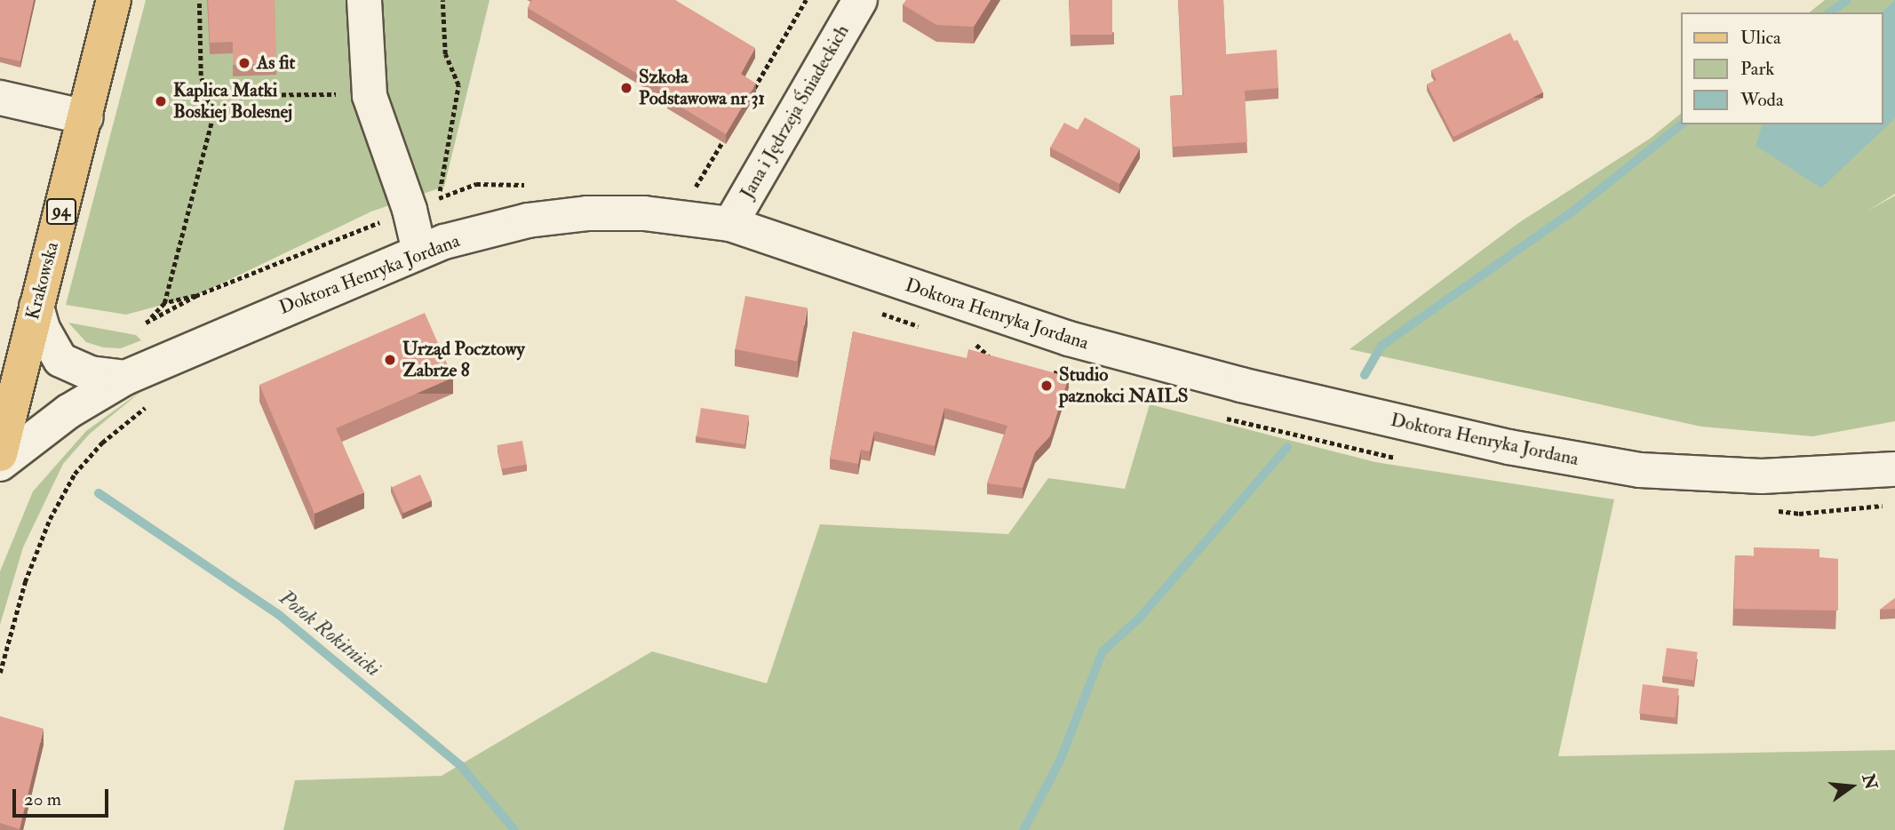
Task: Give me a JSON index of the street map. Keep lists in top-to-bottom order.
{
  "streets": {
    "main road": ["94", "Krakowska"],
    "street": ["Jana i Jędrzeja Śniadeckich", "Doktora Henryka Jordana"]
  },
  "crossings": [
    ["Jana i Jędrzeja Śniadeckich", "Doktora Henryka Jordana"]
  ],
  "water": ["Potok Rokitnicki"],
  "places": [
    "As fit",
    "Szkoła Podstawowa nr 31",
    "Kaplica Matki Boskiej Bolesnej",
    "Urząd Pocztowy Zabrze 8",
    "Studio paznokci NAILS"
  ],
  "legend": ["Ulica", "Park", "Woda"],
  "scale_bar": "20 m",
  "north": "right"
}
